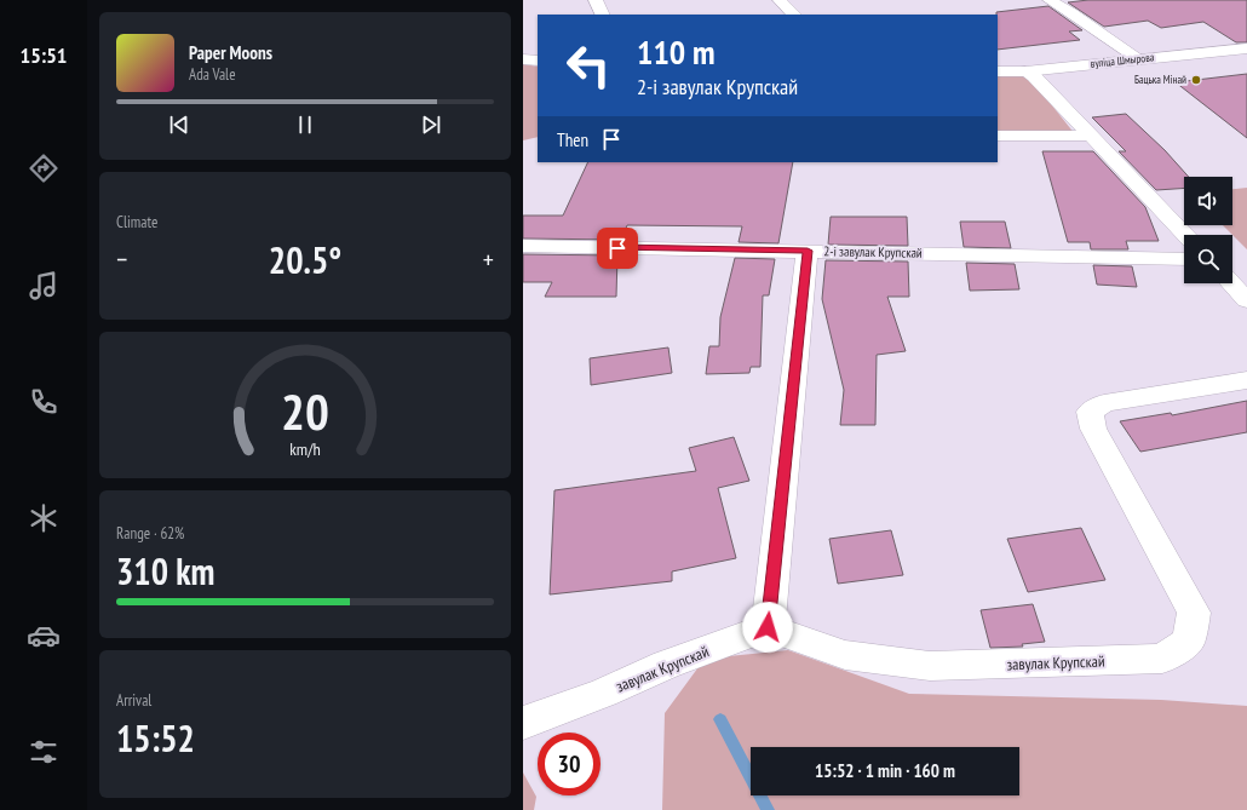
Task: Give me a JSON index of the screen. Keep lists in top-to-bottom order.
{
  "streets": {
    "street": ["вуліца Шмырова", "2-і завулак Крупскай", "завулак Крупскай"]
  },
  "places": ["Бацька Мінай"],
  "page": {
    "tabs": "15:51",
    "turn": ["110 m", "2-і завулак Крупскай"],
    "song": ["Paper Moons", "Ada Vale"],
    "then": "Then",
    "tile": [
      "Climate",
      ["Range · 62%", "310 km"],
      ["Arrival", "15:52"]
    ],
    "heat": ["−", "20.5°", "+"],
    "limit": "30",
    "trip": "15:52 · 1 min · 160 m",
    "gauge": ["20", "km/h"]
  }
}
